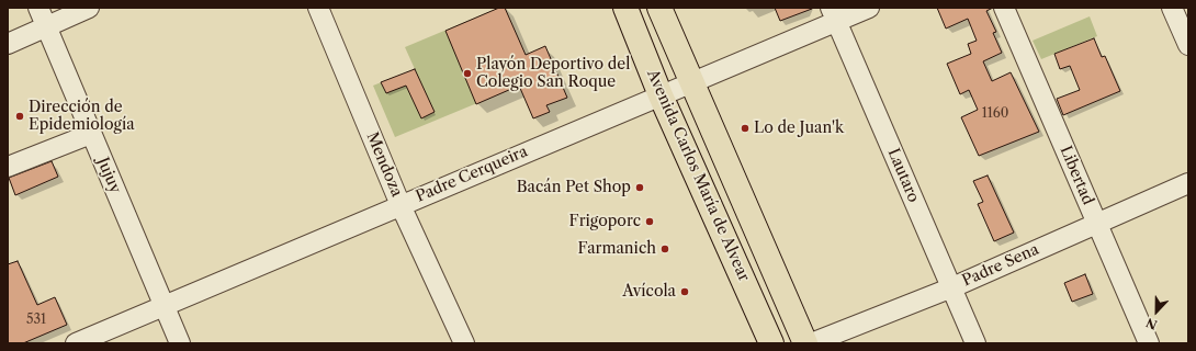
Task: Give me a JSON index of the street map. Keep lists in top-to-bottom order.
{
  "streets": {
    "main road": ["Avenida Carlos María de Alvear"],
    "street": [
      "Mendoza",
      "Padre Cerqueira",
      "Jujuy",
      "Lautaro",
      "Libertad",
      "Padre Sena"
    ]
  },
  "crossings": [
    ["Mendoza", "Padre Cerqueira"],
    ["Padre Cerqueira", "Jujuy"],
    ["Padre Cerqueira", "Avenida Carlos María de Alvear"],
    ["Padre Cerqueira", "Lautaro"],
    ["Lautaro", "Padre Sena"],
    ["Libertad", "Padre Sena"]
  ],
  "places": [
    "Playón Deportivo del Colegio San Roque",
    "Dirección de Epidemiología",
    "Lo de Juan'k",
    "Bacán Pet Shop",
    "Frigoporc",
    "Farmanich",
    "Avícola"
  ],
  "house_numbers": ["1160", "531"],
  "north": "bottom"
}
